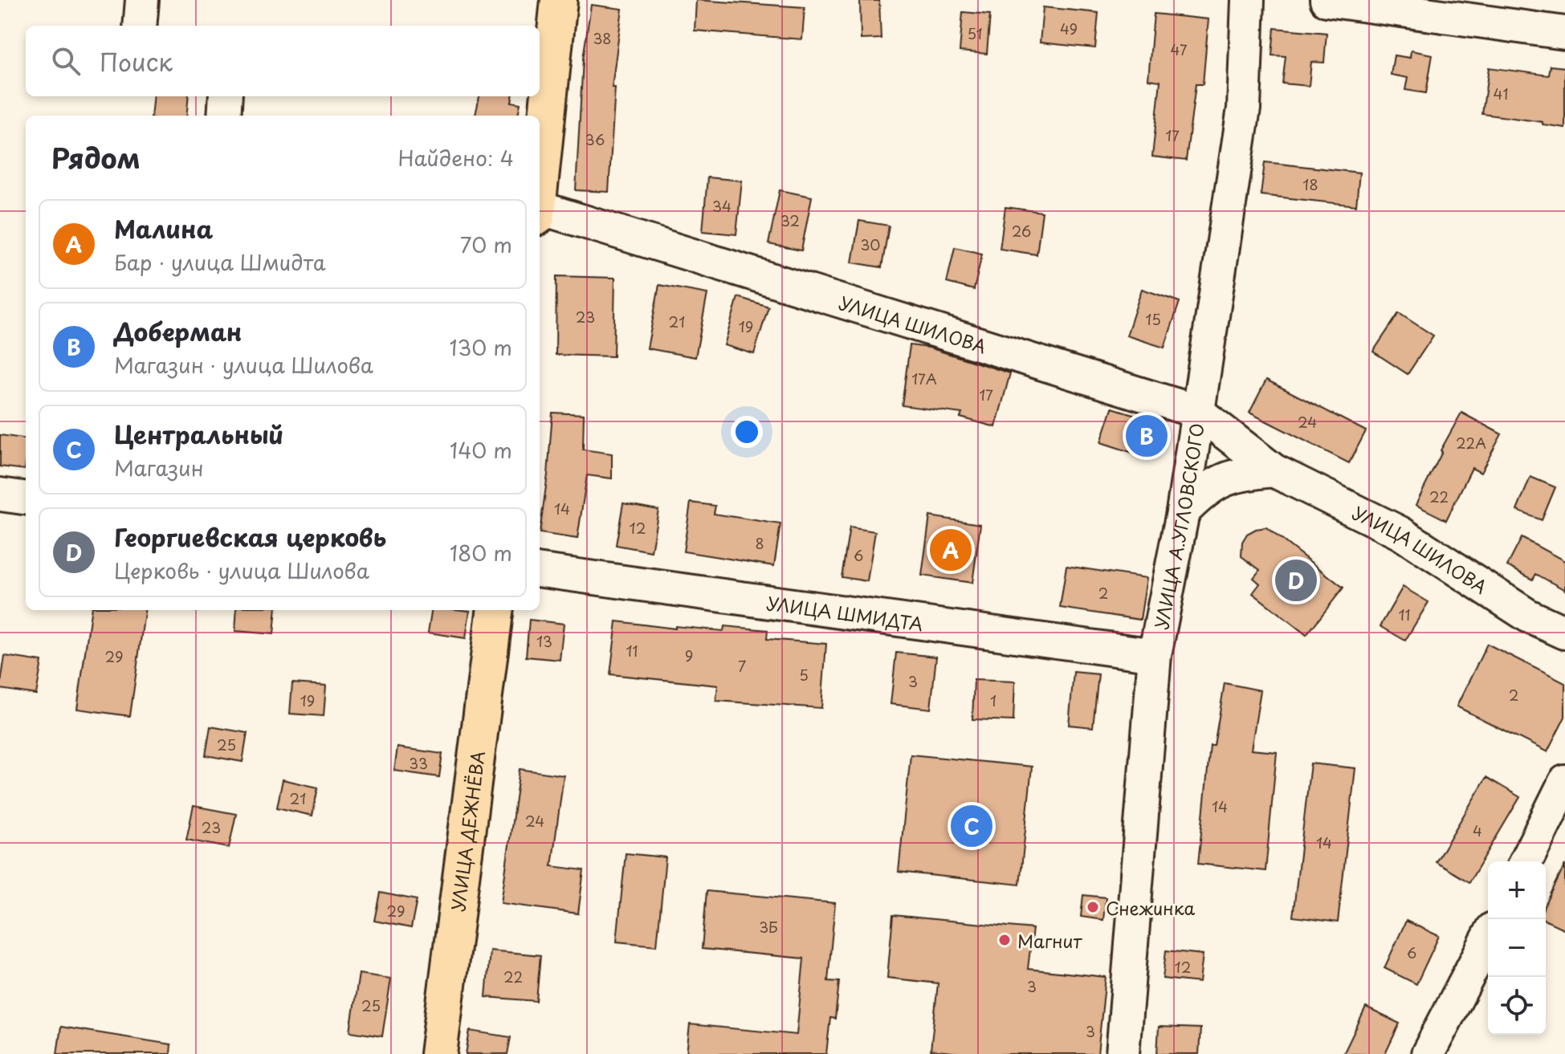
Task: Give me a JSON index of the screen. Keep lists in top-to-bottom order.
{
  "streets": {
    "main road": ["УЛИЦА ДЕЖНЁВА"],
    "street": ["УЛИЦА ШИЛОВА", "УЛИЦА А.УГЛОВСКОГО", "УЛИЦА ШМИДТА"]
  },
  "crossings": [
    ["УЛИЦА ШИЛОВА", "УЛИЦА А.УГЛОВСКОГО"],
    ["УЛИЦА А.УГЛОВСКОГО", "УЛИЦА ШМИДТА"]
  ],
  "places": ["Снежинка", "Магнит"],
  "house_numbers": [
    "49",
    "51",
    "38",
    "47",
    "41",
    "17",
    "36",
    "18",
    "34",
    "32",
    "26",
    "30",
    "23",
    "15",
    "21",
    "19",
    "17А",
    "17",
    "24",
    "22А",
    "22",
    "14",
    "12",
    "8",
    "6",
    "2",
    "11",
    "13",
    "11",
    "9",
    "29",
    "7",
    "5",
    "3",
    "2",
    "19",
    "1",
    "25",
    "33",
    "21",
    "14",
    "24",
    "23",
    "4",
    "14",
    "29",
    "3Б",
    "6",
    "12",
    "22",
    "3",
    "25",
    "3"
  ],
  "page": {
    "search": "Поиск",
    "heading": ["Рядом", "Найдено: 4"],
    "list": [
      {
        "mark": "A",
        "name": "Малина",
        "note": "Бар · улица Шмидта",
        "value": "70 m"
      },
      {
        "mark": "B",
        "name": "Доберман",
        "note": "Магазин · улица Шилова",
        "value": "130 m"
      },
      {
        "mark": "C",
        "name": "Центральный",
        "note": "Магазин",
        "value": "140 m"
      },
      {
        "mark": "D",
        "name": "Георгиевская церковь",
        "note": "Церковь · улица Шилова",
        "value": "180 m"
      }
    ],
    "pins": [
      "B",
      "A",
      "D",
      "C"
    ],
    "map_buttons": ["+", "−"]
  }
}
